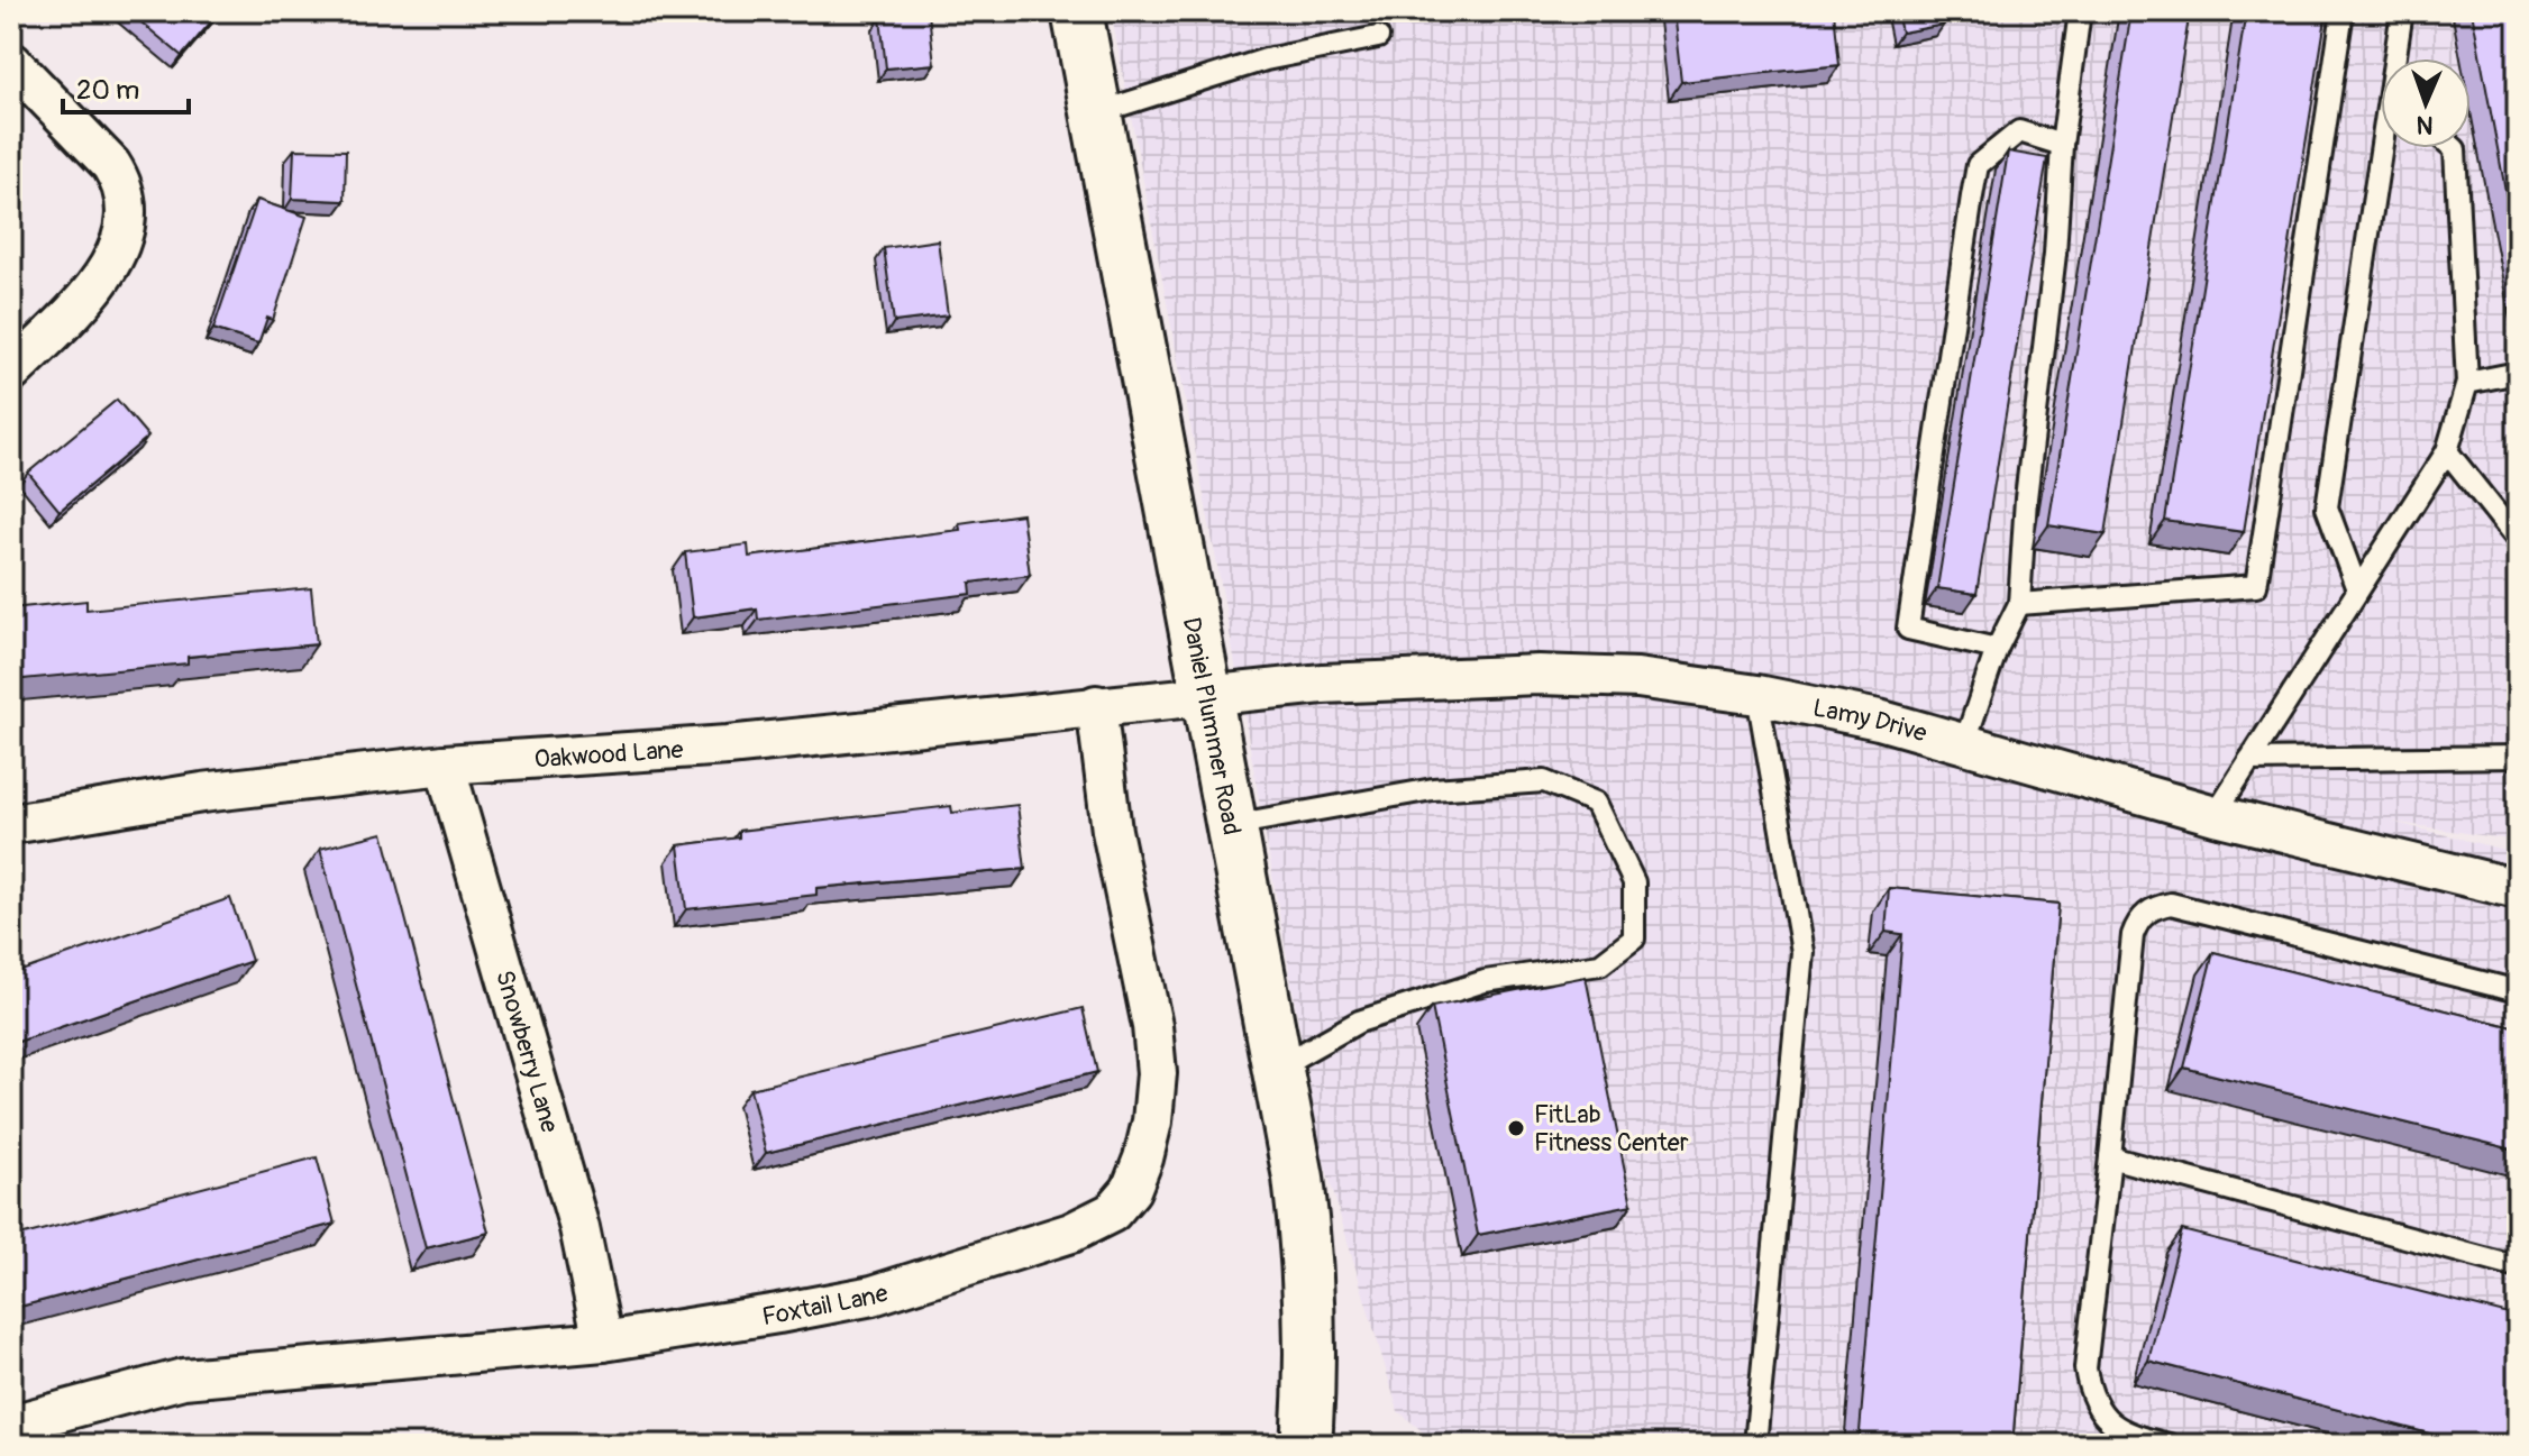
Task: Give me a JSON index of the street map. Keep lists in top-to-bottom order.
{
  "streets": {
    "street": [
      "Lamy Drive",
      "Daniel Plummer Road",
      "Oakwood Lane",
      "Snowberry Lane",
      "Foxtail Lane"
    ]
  },
  "crossings": [
    ["Lamy Drive", "Daniel Plummer Road"],
    ["Lamy Drive", "Oakwood Lane"],
    ["Daniel Plummer Road", "Oakwood Lane"],
    ["Oakwood Lane", "Snowberry Lane"],
    ["Oakwood Lane", "Foxtail Lane"],
    ["Snowberry Lane", "Foxtail Lane"]
  ],
  "places": ["FitLab Fitness Center"],
  "scale_bar": "20 m",
  "north": "bottom"
}
